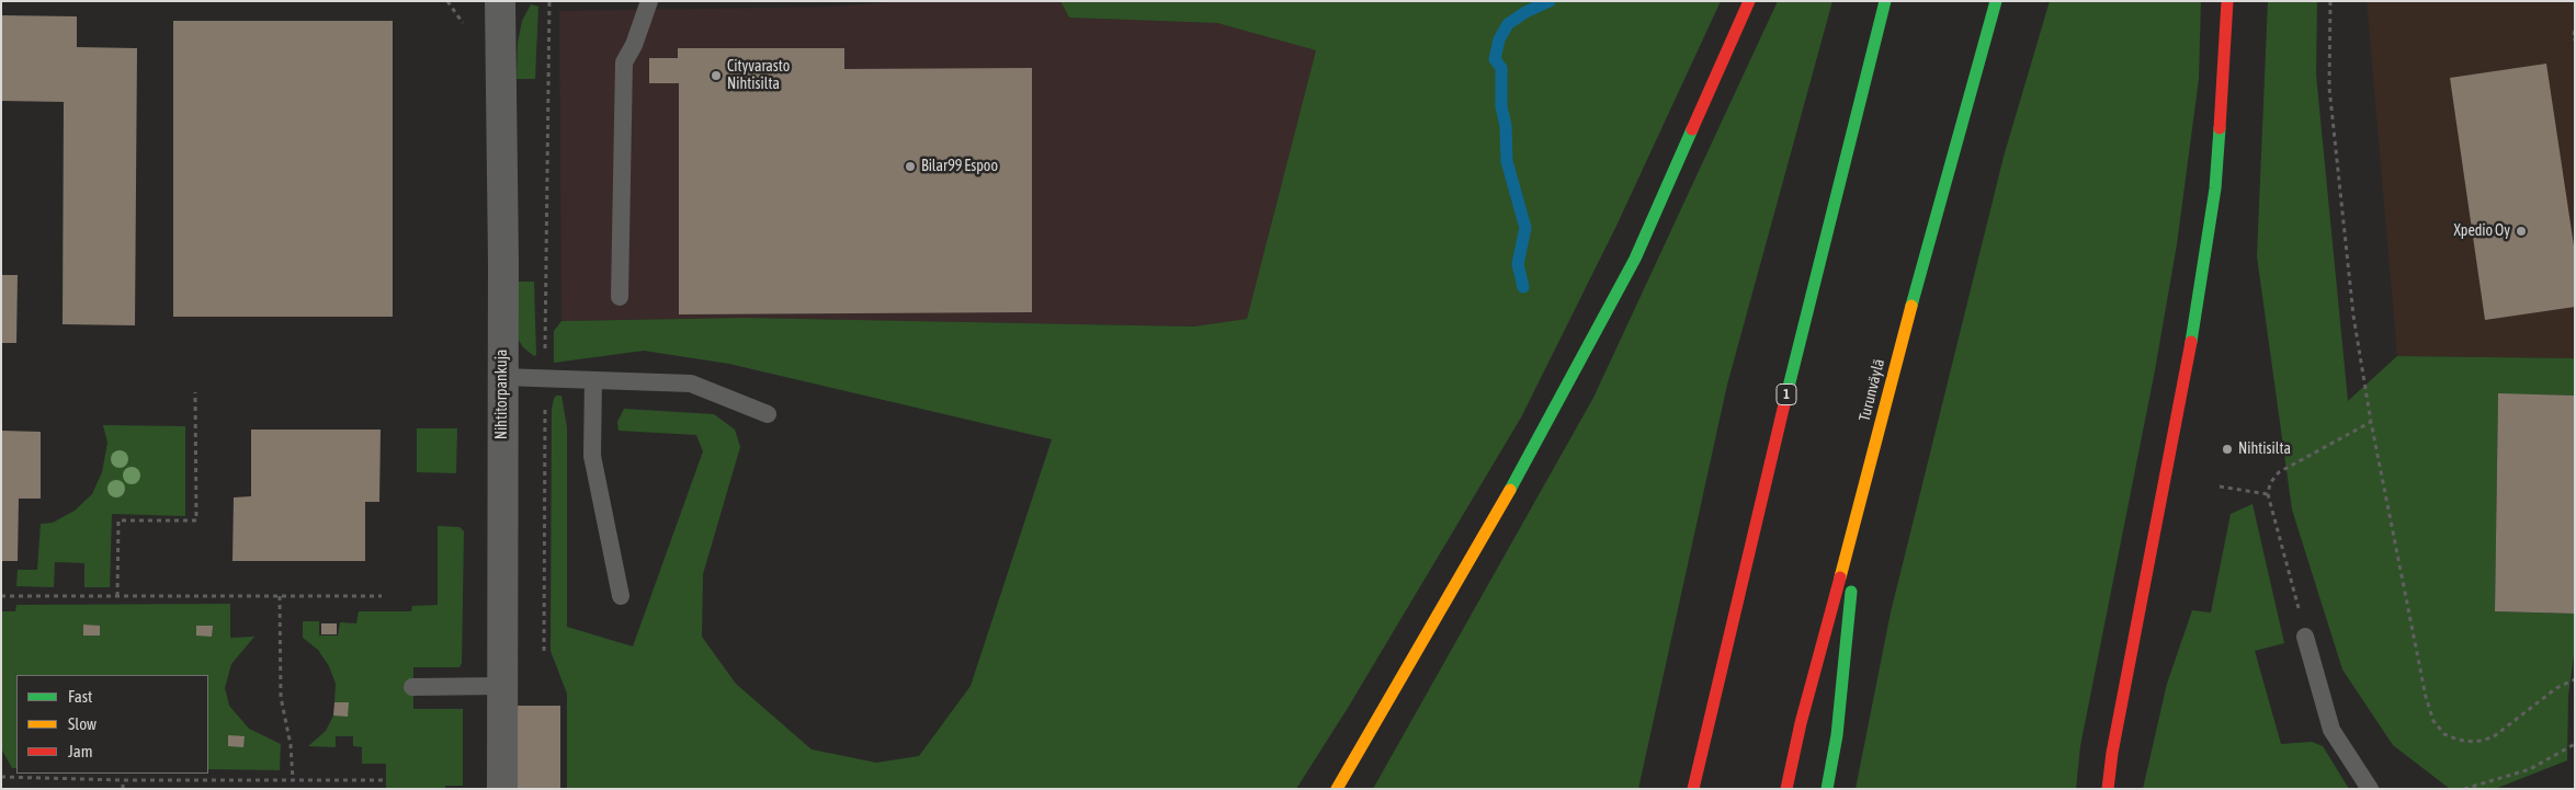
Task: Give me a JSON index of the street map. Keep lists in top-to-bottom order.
{
  "streets": {
    "highway": ["Turunväylä", "1"],
    "street": ["Nihtitorpankuja"]
  },
  "places": [
    "Cityvarasto Nihtisilta",
    "Bilar99 Espoo",
    "Xpedio Oy",
    "Nihtisilta"
  ],
  "legend": ["Fast", "Slow", "Jam"]
}
